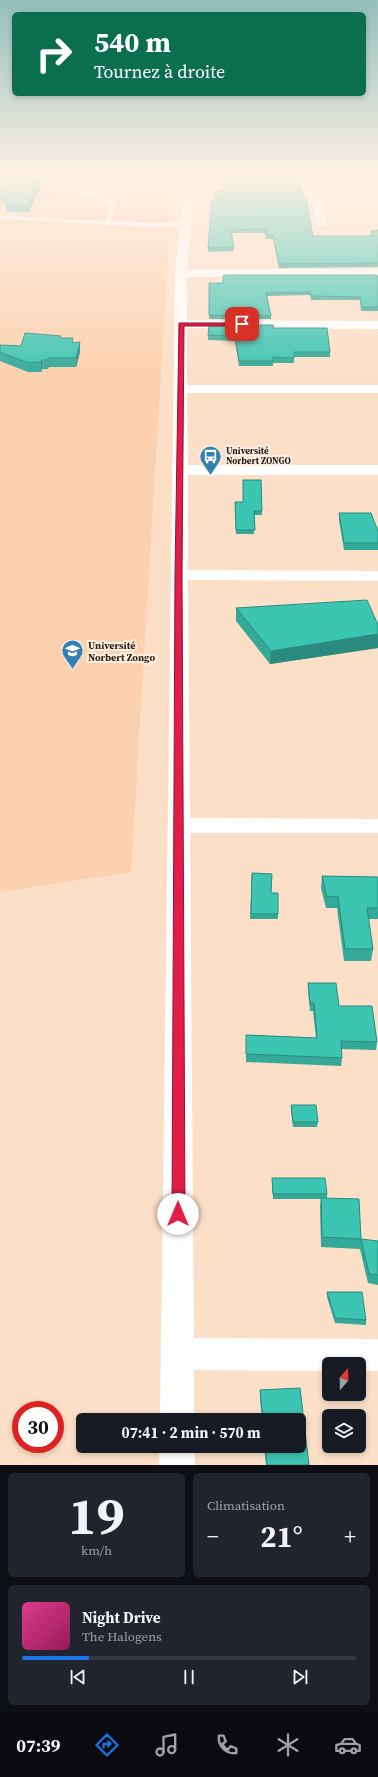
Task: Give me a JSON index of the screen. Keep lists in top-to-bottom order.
{
  "places": {
    "bus stop": ["Université Norbert ZONGO"],
    "school or university": ["Université Norbert Zongo"]
  },
  "north": "top",
  "page": {
    "turn": ["540 m", "Tournez à droite"],
    "limit": "30",
    "trip": "07:41 · 2 min · 570 m",
    "tile": [
      ["19", "km/h"],
      "Climatisation"
    ],
    "heat": ["−", "21°", "+"],
    "song": ["Night Drive", "The Halogens"],
    "tabs": "07:39"
  }
}
